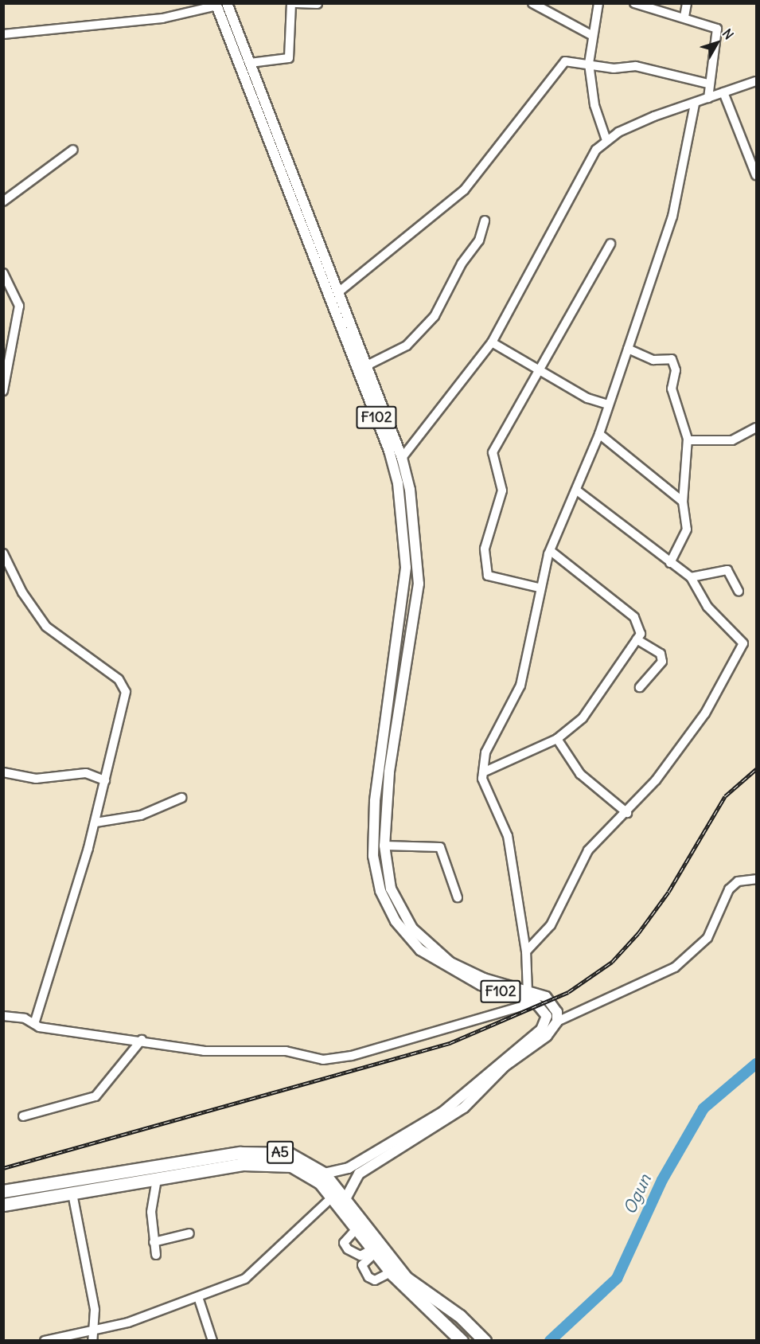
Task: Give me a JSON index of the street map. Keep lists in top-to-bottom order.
{
  "streets": {
    "highway": ["A5"],
    "main road": ["F102"]
  },
  "crossings": [
    ["F102", "A5"]
  ],
  "water": ["Ogun"],
  "north": "top right"
}
